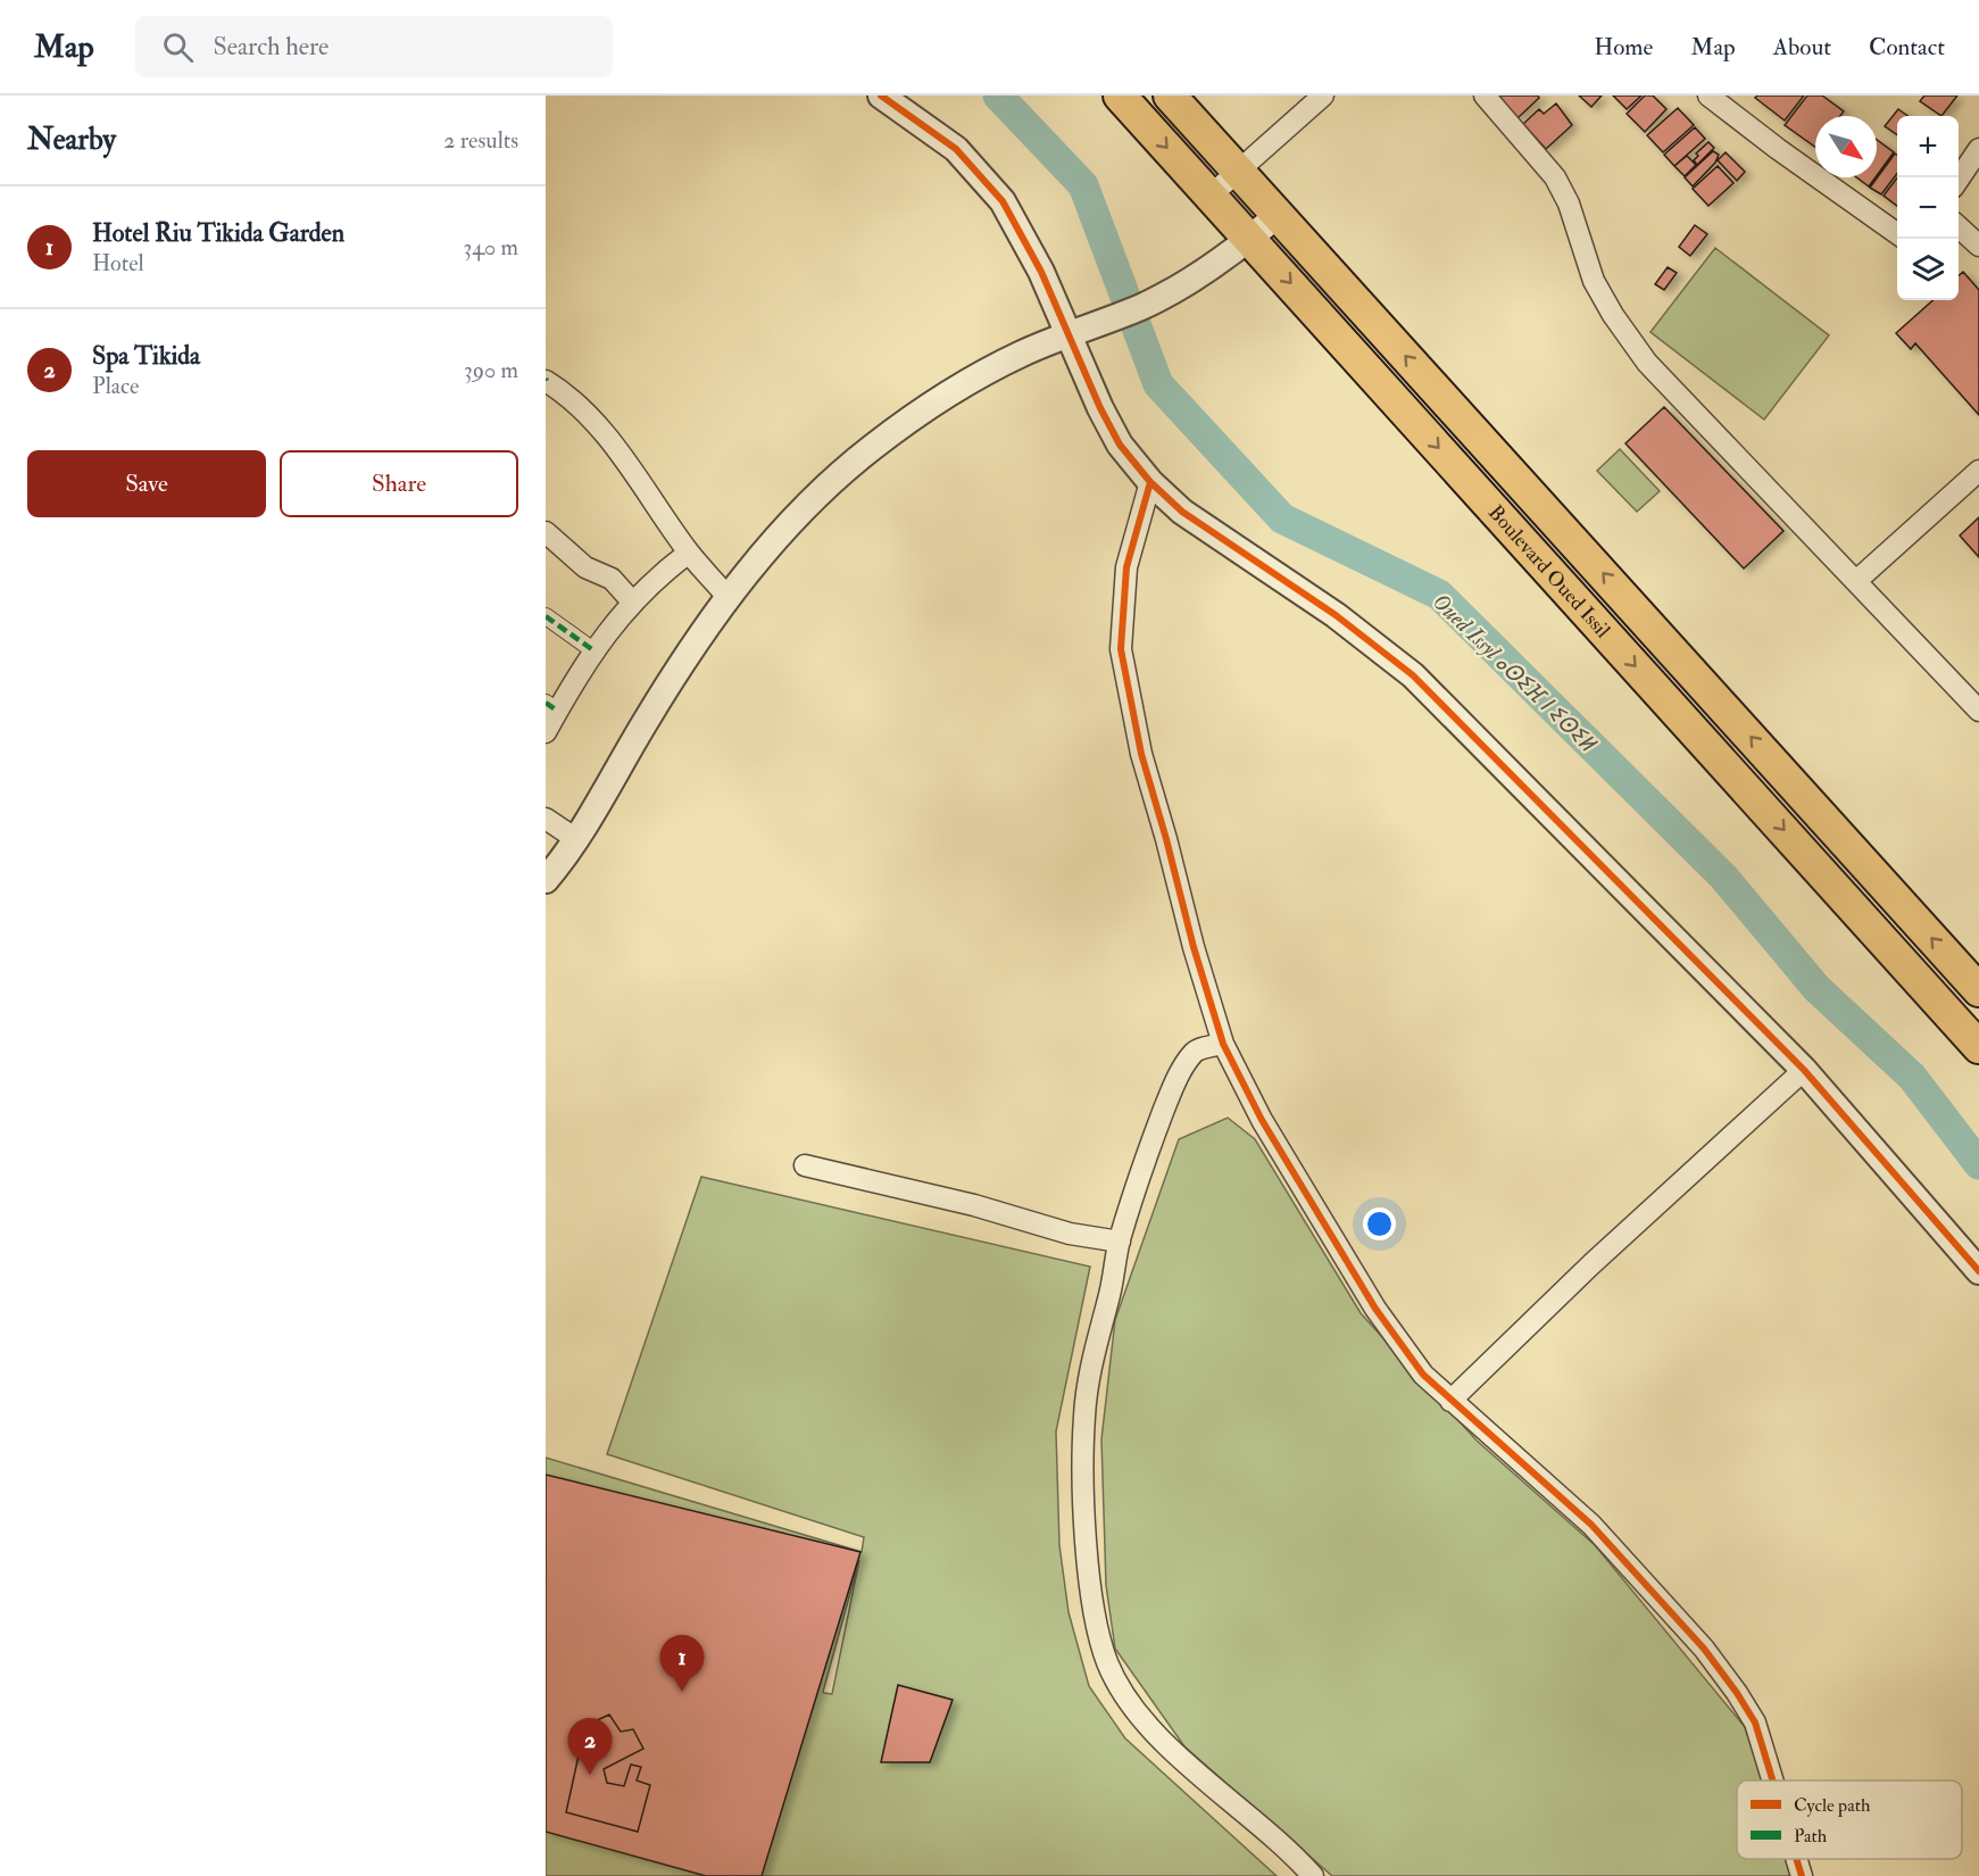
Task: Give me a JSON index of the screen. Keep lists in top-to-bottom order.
{
  "streets": {
    "main road": ["Boulevard Oued Issil"]
  },
  "water": ["Oued Issyl ⴰⵙⵉⴼ ⵏ ⵉⵙⵉⵍ"],
  "legend": ["Cycle path", "Path"],
  "north": "bottom right",
  "page": {
    "header": "Map",
    "search": "Search here",
    "nav": [
      "Home",
      "Map",
      "About",
      "Contact"
    ],
    "heading": ["Nearby", "2 results"],
    "map_buttons": ["+", "−"],
    "list": [
      {
        "mark": "1",
        "name": "Hotel Riu Tikida Garden",
        "note": "Hotel",
        "value": "340 m"
      },
      {
        "mark": "2",
        "name": "Spa Tikida",
        "note": "Place",
        "value": "390 m"
      }
    ],
    "buttons": ["Save", "Share"],
    "pins": ["1", "2"]
  }
}
